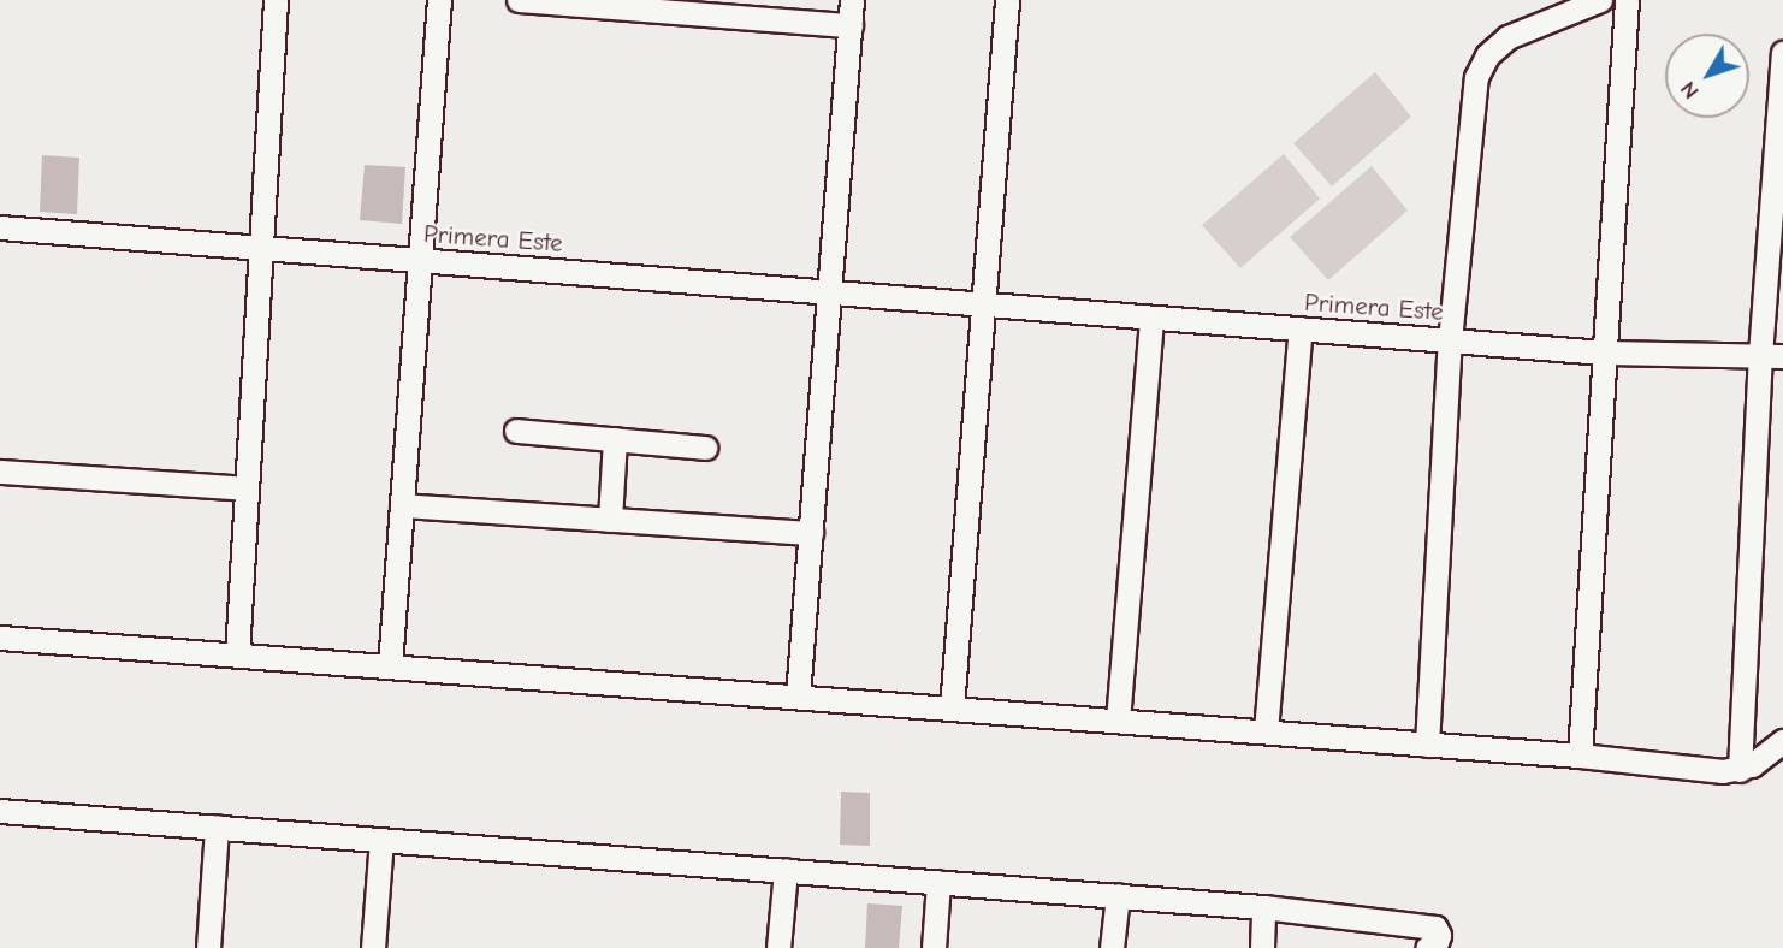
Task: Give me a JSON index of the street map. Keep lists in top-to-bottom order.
{
  "streets": {
    "street": ["Primera Este"]
  },
  "north": "bottom left"
}
